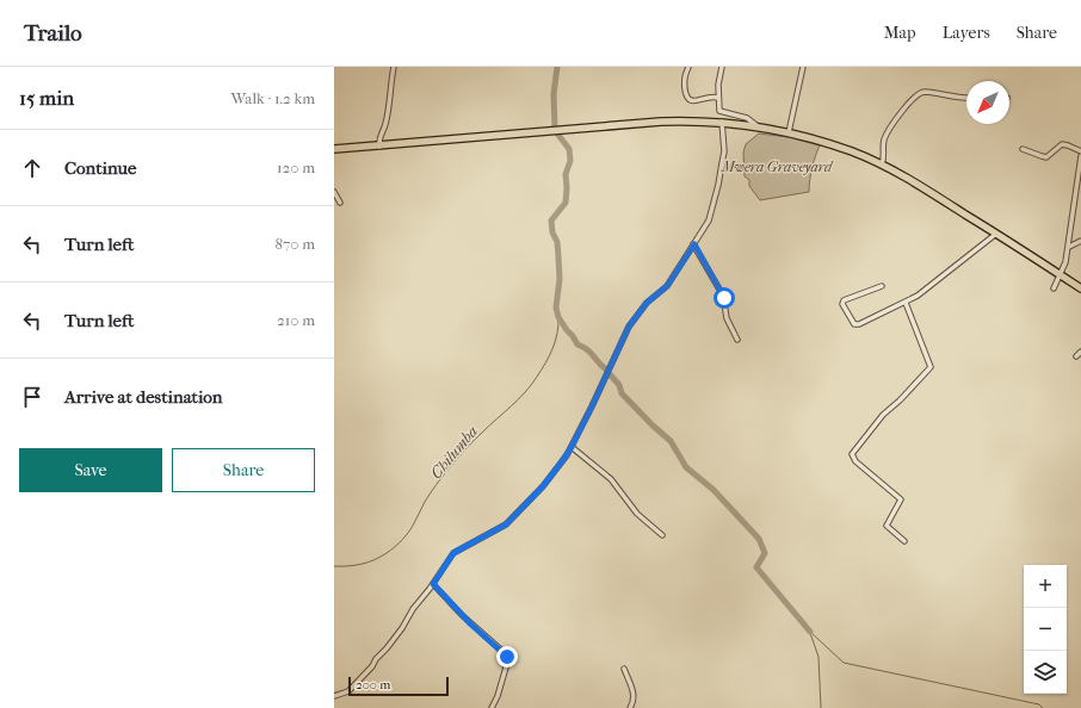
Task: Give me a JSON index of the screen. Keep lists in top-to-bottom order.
{
  "water": ["Chilumba"],
  "parks": ["Mwera Graveyard"],
  "scale_bar": "200 m",
  "north": "bottom left",
  "page": {
    "header": "Trailo",
    "nav": ["Map", "Layers", "Share"],
    "heading": ["15 min", "Walk · 1.2 km"],
    "list": [
      ["Continue", "120 m"],
      ["Turn left", "870 m"],
      ["Turn left", "210 m"],
      "Arrive at destination"
    ],
    "buttons": ["Save", "Share"],
    "map_buttons": ["+", "−"],
    "scale": "200 m"
  }
}
